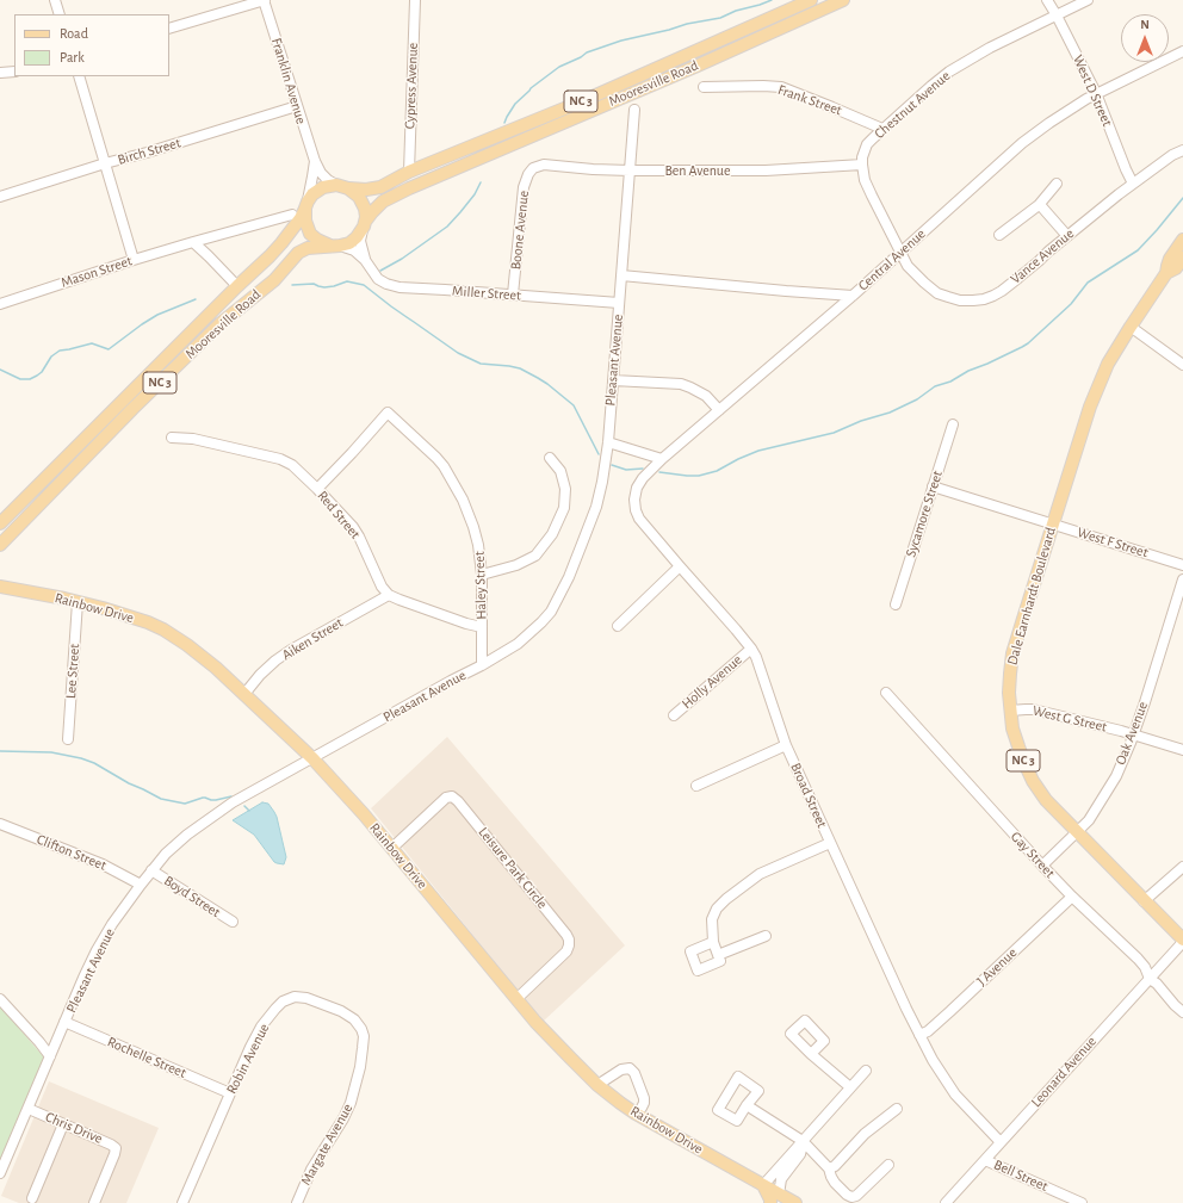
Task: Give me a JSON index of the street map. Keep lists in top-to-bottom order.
{
  "streets": {
    "main road": [
      "Mooresville Road",
      "NC 3",
      "Dale Earnhardt Boulevard",
      "Rainbow Drive"
    ],
    "street": [
      "Franklin Avenue",
      "Cypress Avenue",
      "West D Street",
      "Frank Street",
      "Chestnut Avenue",
      "Birch Street",
      "Ben Avenue",
      "Boone Avenue",
      "Vance Avenue",
      "Central Avenue",
      "Mason Street",
      "Miller Street",
      "Pleasant Avenue",
      "Sycamore Street",
      "Red Street",
      "West F Street",
      "Haley Street",
      "Aiken Street",
      "Lee Street",
      "Holly Avenue",
      "West G Street",
      "Oak Avenue",
      "Broad Street",
      "Clifton Street",
      "Gay Street",
      "Leisure Park Circle",
      "Boyd Street",
      "J Avenue",
      "Rochelle Street",
      "Robin Avenue",
      "Leonard Avenue",
      "Chris Drive",
      "Margate Avenue",
      "Bell Street"
    ]
  },
  "crossings": [
    ["Franklin Avenue", "Mooresville Road"],
    ["Franklin Avenue", "Birch Street"],
    ["Franklin Avenue", "Miller Street"],
    ["Mooresville Road", "Cypress Avenue"],
    ["Mooresville Road", "Miller Street"],
    ["West D Street", "Chestnut Avenue"],
    ["West D Street", "Vance Avenue"],
    ["West D Street", "Central Avenue"],
    ["Frank Street", "Chestnut Avenue"],
    ["Chestnut Avenue", "Ben Avenue"],
    ["Ben Avenue", "Boone Avenue"],
    ["Ben Avenue", "Pleasant Avenue"],
    ["Boone Avenue", "Miller Street"],
    ["Vance Avenue", "Central Avenue"],
    ["Central Avenue", "Broad Street"],
    ["Miller Street", "Pleasant Avenue"],
    ["Pleasant Avenue", "Haley Street"],
    ["Pleasant Avenue", "Rainbow Drive"],
    ["Pleasant Avenue", "Clifton Street"],
    ["Pleasant Avenue", "Boyd Street"],
    ["Pleasant Avenue", "Rochelle Street"],
    ["Pleasant Avenue", "Chris Drive"],
    ["Sycamore Street", "West F Street"],
    ["Red Street", "Haley Street"],
    ["Red Street", "Aiken Street"],
    ["West F Street", "Dale Earnhardt Boulevard"],
    ["Dale Earnhardt Boulevard", "West G Street"],
    ["Dale Earnhardt Boulevard", "Oak Avenue"],
    ["Dale Earnhardt Boulevard", "Leonard Avenue"],
    ["Rainbow Drive", "Aiken Street"],
    ["Rainbow Drive", "Lee Street"],
    ["Rainbow Drive", "Leisure Park Circle"],
    ["Holly Avenue", "Broad Street"],
    ["West G Street", "Oak Avenue"],
    ["Oak Avenue", "Gay Street"],
    ["Broad Street", "J Avenue"],
    ["Broad Street", "Leonard Avenue"],
    ["Gay Street", "J Avenue"],
    ["Gay Street", "Leonard Avenue"],
    ["Rochelle Street", "Robin Avenue"],
    ["Robin Avenue", "Margate Avenue"],
    ["Leonard Avenue", "Bell Street"]
  ],
  "legend": ["Road", "Park"],
  "north": "top"
}
